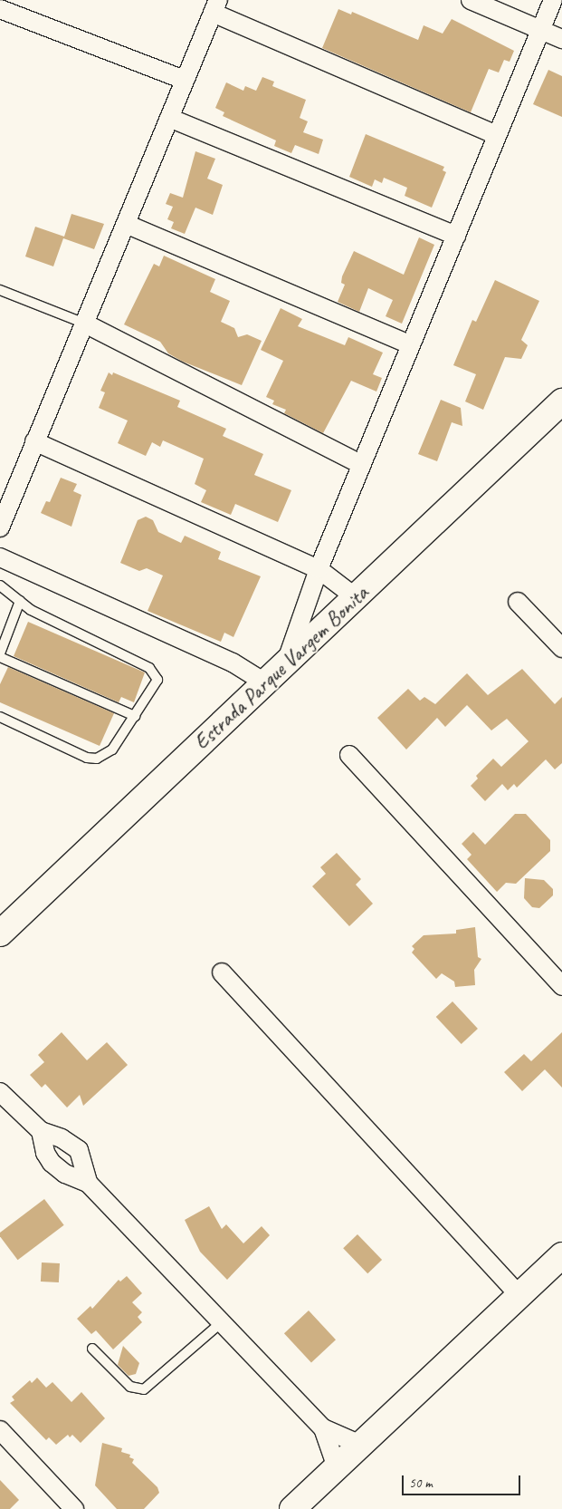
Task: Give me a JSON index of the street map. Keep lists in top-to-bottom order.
{
  "streets": {
    "main road": ["Estrada Parque Vargem Bonita"]
  },
  "scale_bar": "50 m"
}
